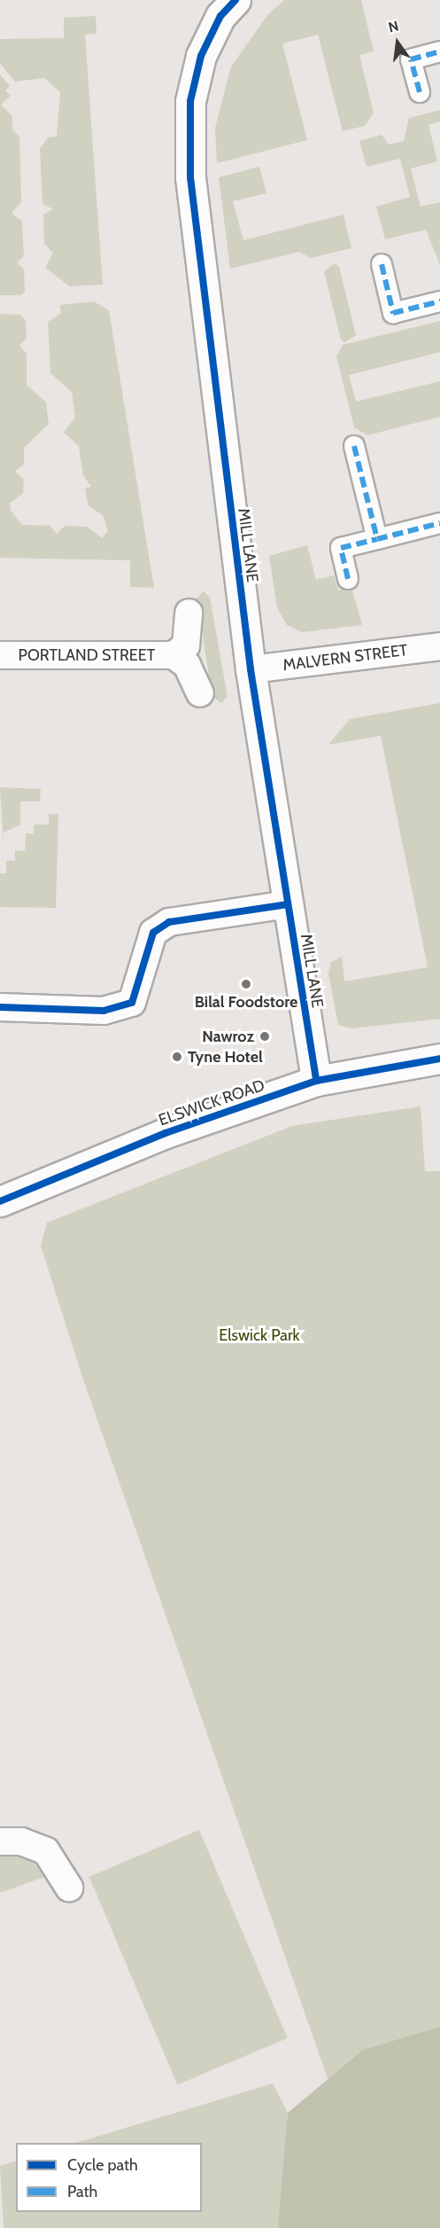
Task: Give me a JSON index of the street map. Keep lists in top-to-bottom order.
{
  "streets": {
    "street": [
      "MILL LANE",
      "PORTLAND STREET",
      "MALVERN STREET",
      "ELSWICK ROAD"
    ]
  },
  "crossings": [
    ["MILL LANE", "MALVERN STREET"],
    ["MILL LANE", "ELSWICK ROAD"]
  ],
  "parks": ["Elswick Park"],
  "places": ["Bilal Foodstore", "Nawroz", "Tyne Hotel"],
  "legend": ["Cycle path", "Path"],
  "north": "top"
}
